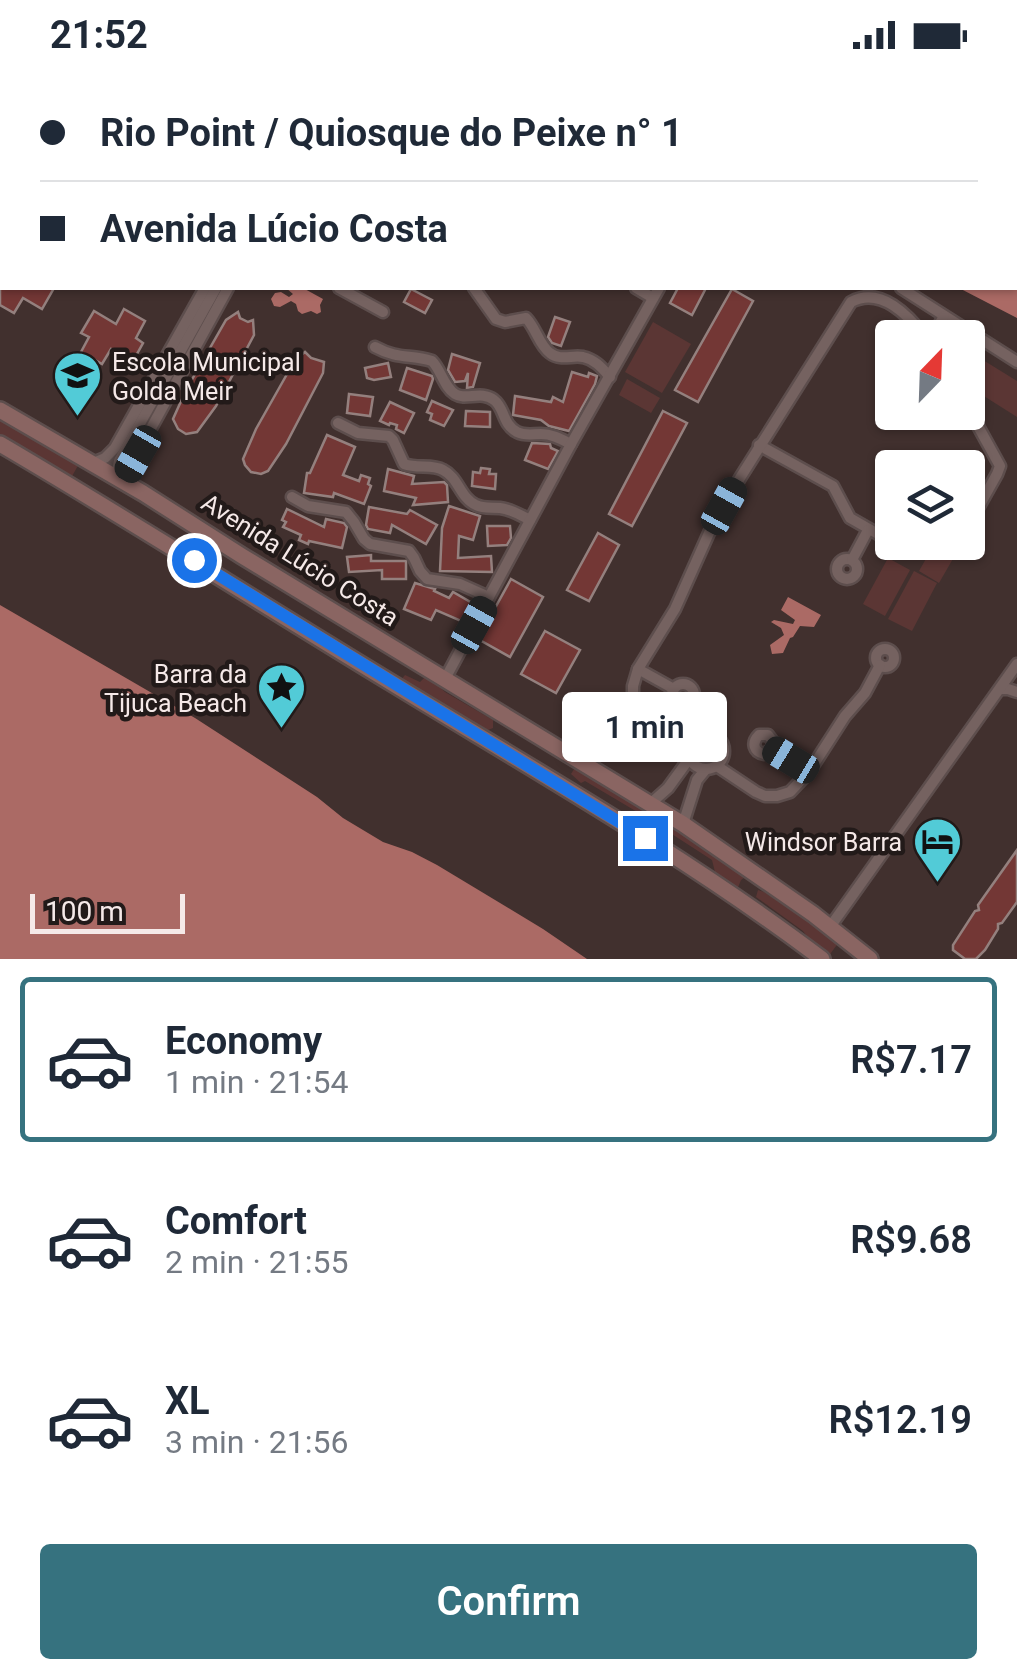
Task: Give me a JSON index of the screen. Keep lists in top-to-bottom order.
{
  "streets": {
    "main road": ["Avenida Lúcio Costa"]
  },
  "places": {
    "school or university": ["Escola Municipal Golda Meir"],
    "place": ["Barra da Tijuca Beach"],
    "hotel": ["Windsor Barra"]
  },
  "scale_bar": "100 m",
  "north": "top right",
  "page": {
    "status": "21:52",
    "banner": ["Rio Point / Quiosque do Peixe n° 1", "Avenida Lúcio Costa"],
    "bubble": "1 min",
    "scale": "100 m",
    "list": [
      {
        "name": "Economy",
        "note": "1 min · 21:54",
        "value": "R$7.17"
      },
      {
        "name": "Comfort",
        "note": "2 min · 21:55",
        "value": "R$9.68"
      },
      {
        "name": "XL",
        "note": "3 min · 21:56",
        "value": "R$12.19"
      }
    ],
    "buttons": "Confirm"
  }
}
